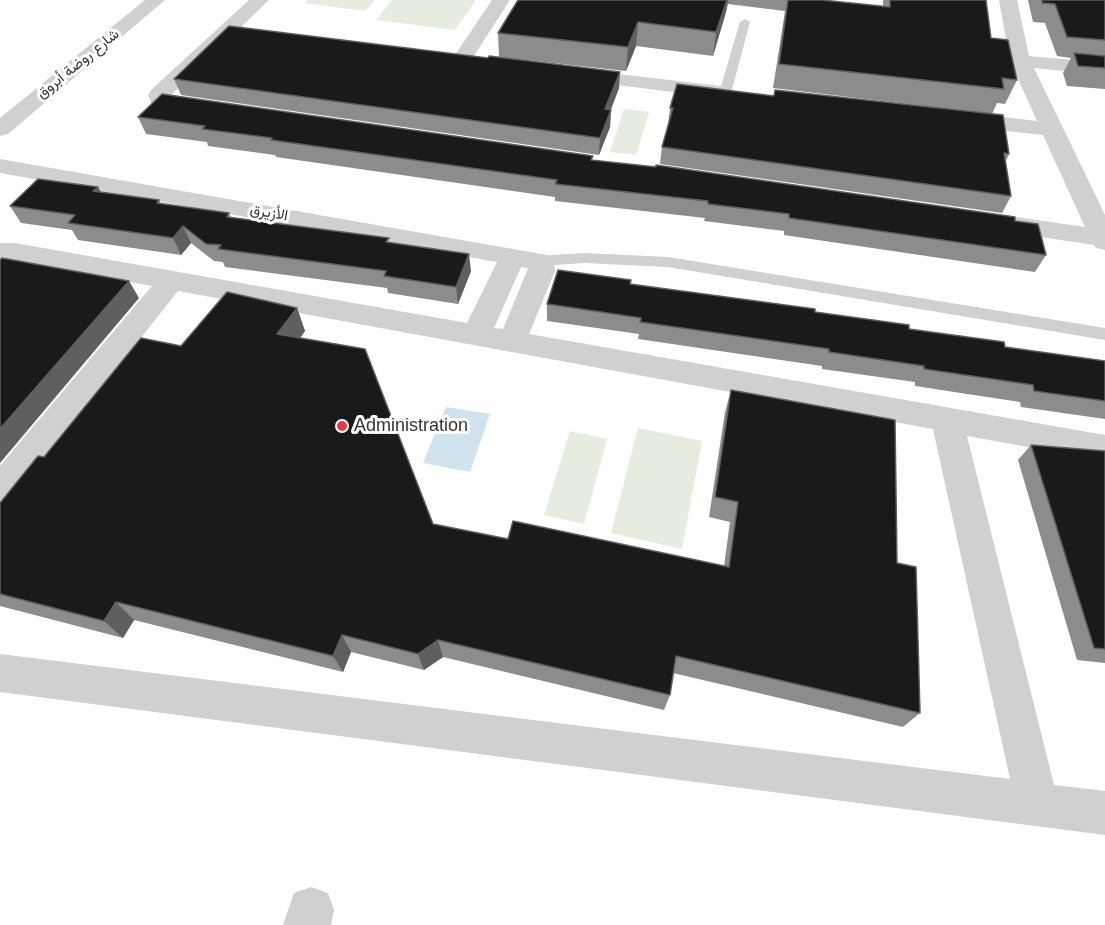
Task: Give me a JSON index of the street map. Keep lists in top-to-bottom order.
{
  "streets": {
    "street": ["شارع روضة أبروق", "الأزيرق"]
  },
  "places": ["Administration"]
}
